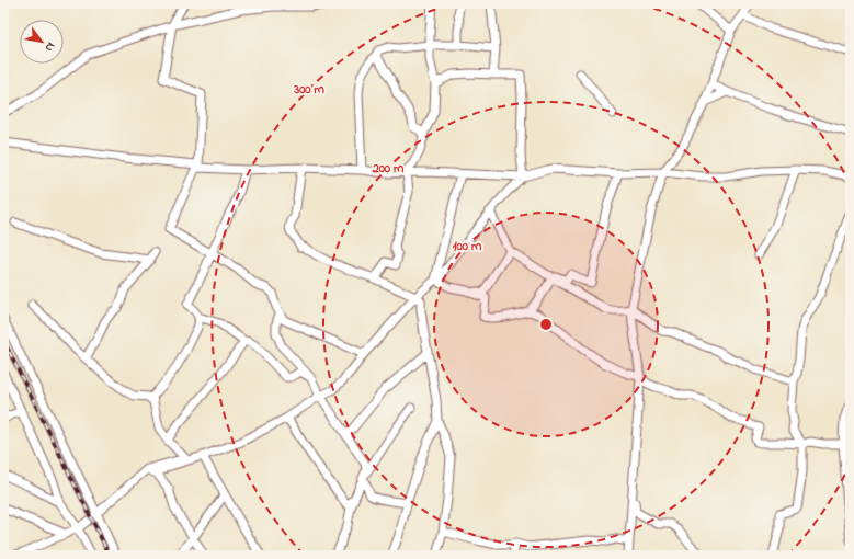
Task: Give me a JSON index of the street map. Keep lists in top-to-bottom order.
{
  "north": "bottom right",
  "rings": ["300 m", "200 m", "100 m"]
}
